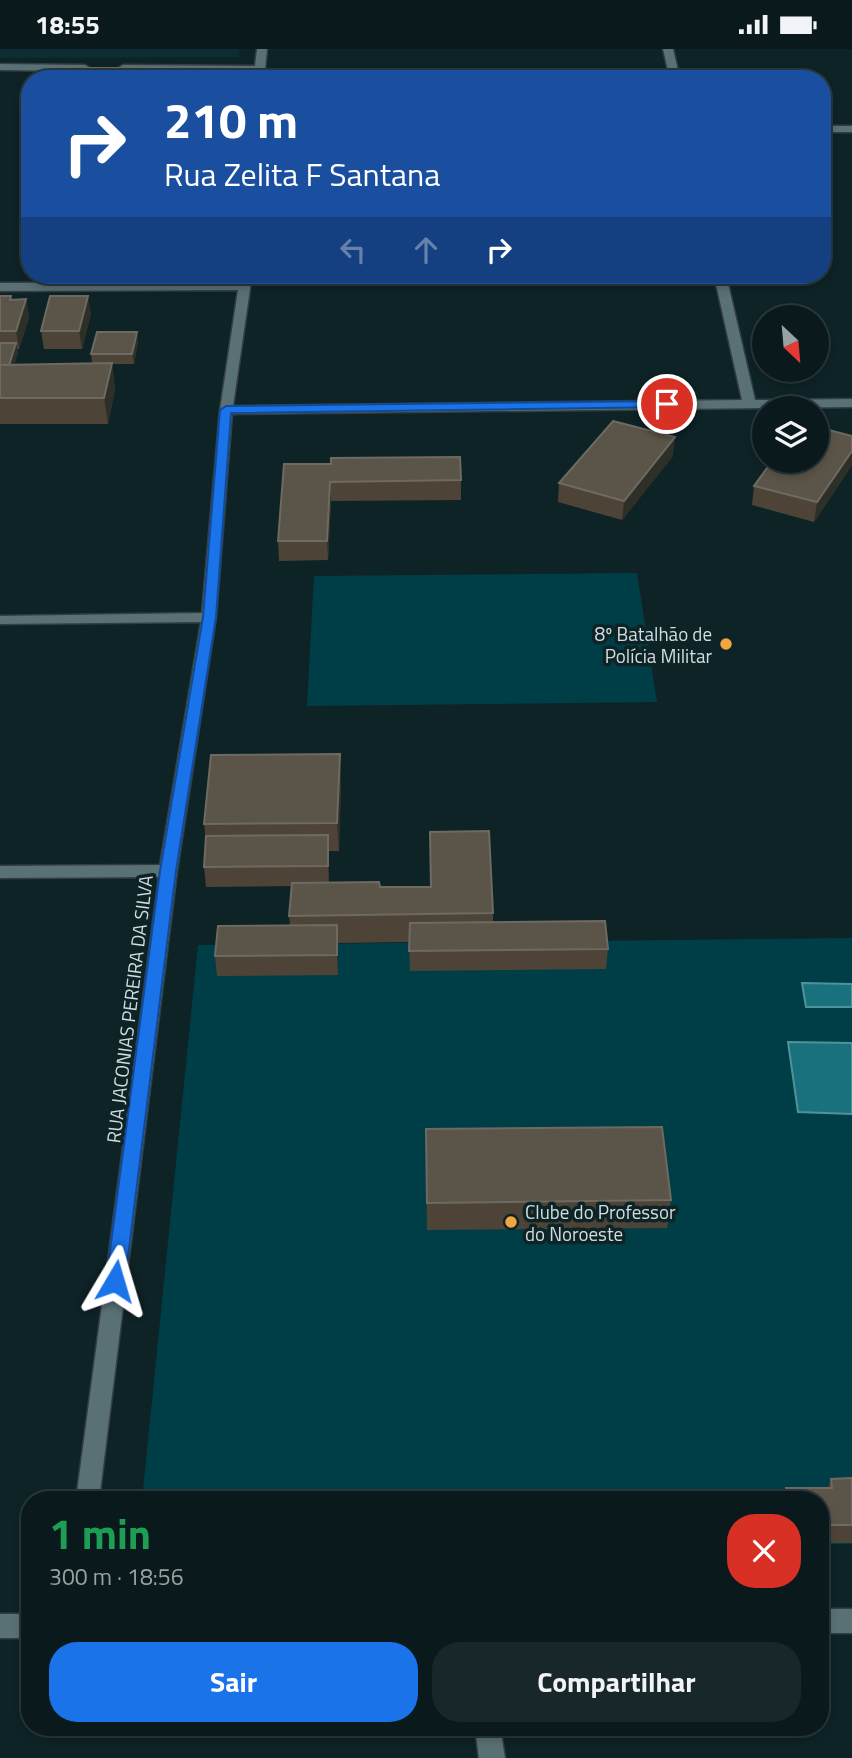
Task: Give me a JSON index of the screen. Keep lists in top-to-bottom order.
{
  "streets": {
    "street": ["RUA JACONIAS PEREIRA DA SILVA"]
  },
  "places": ["8º Batalhão de Polícia Militar", "Clube do Professor do Noroeste"],
  "north": "bottom right",
  "page": {
    "status": "18:55",
    "turn": ["210 m", "Rua Zelita F Santana"],
    "heading": ["1 min", "300 m · 18:56"],
    "buttons": ["Sair", "Compartilhar"]
  }
}
